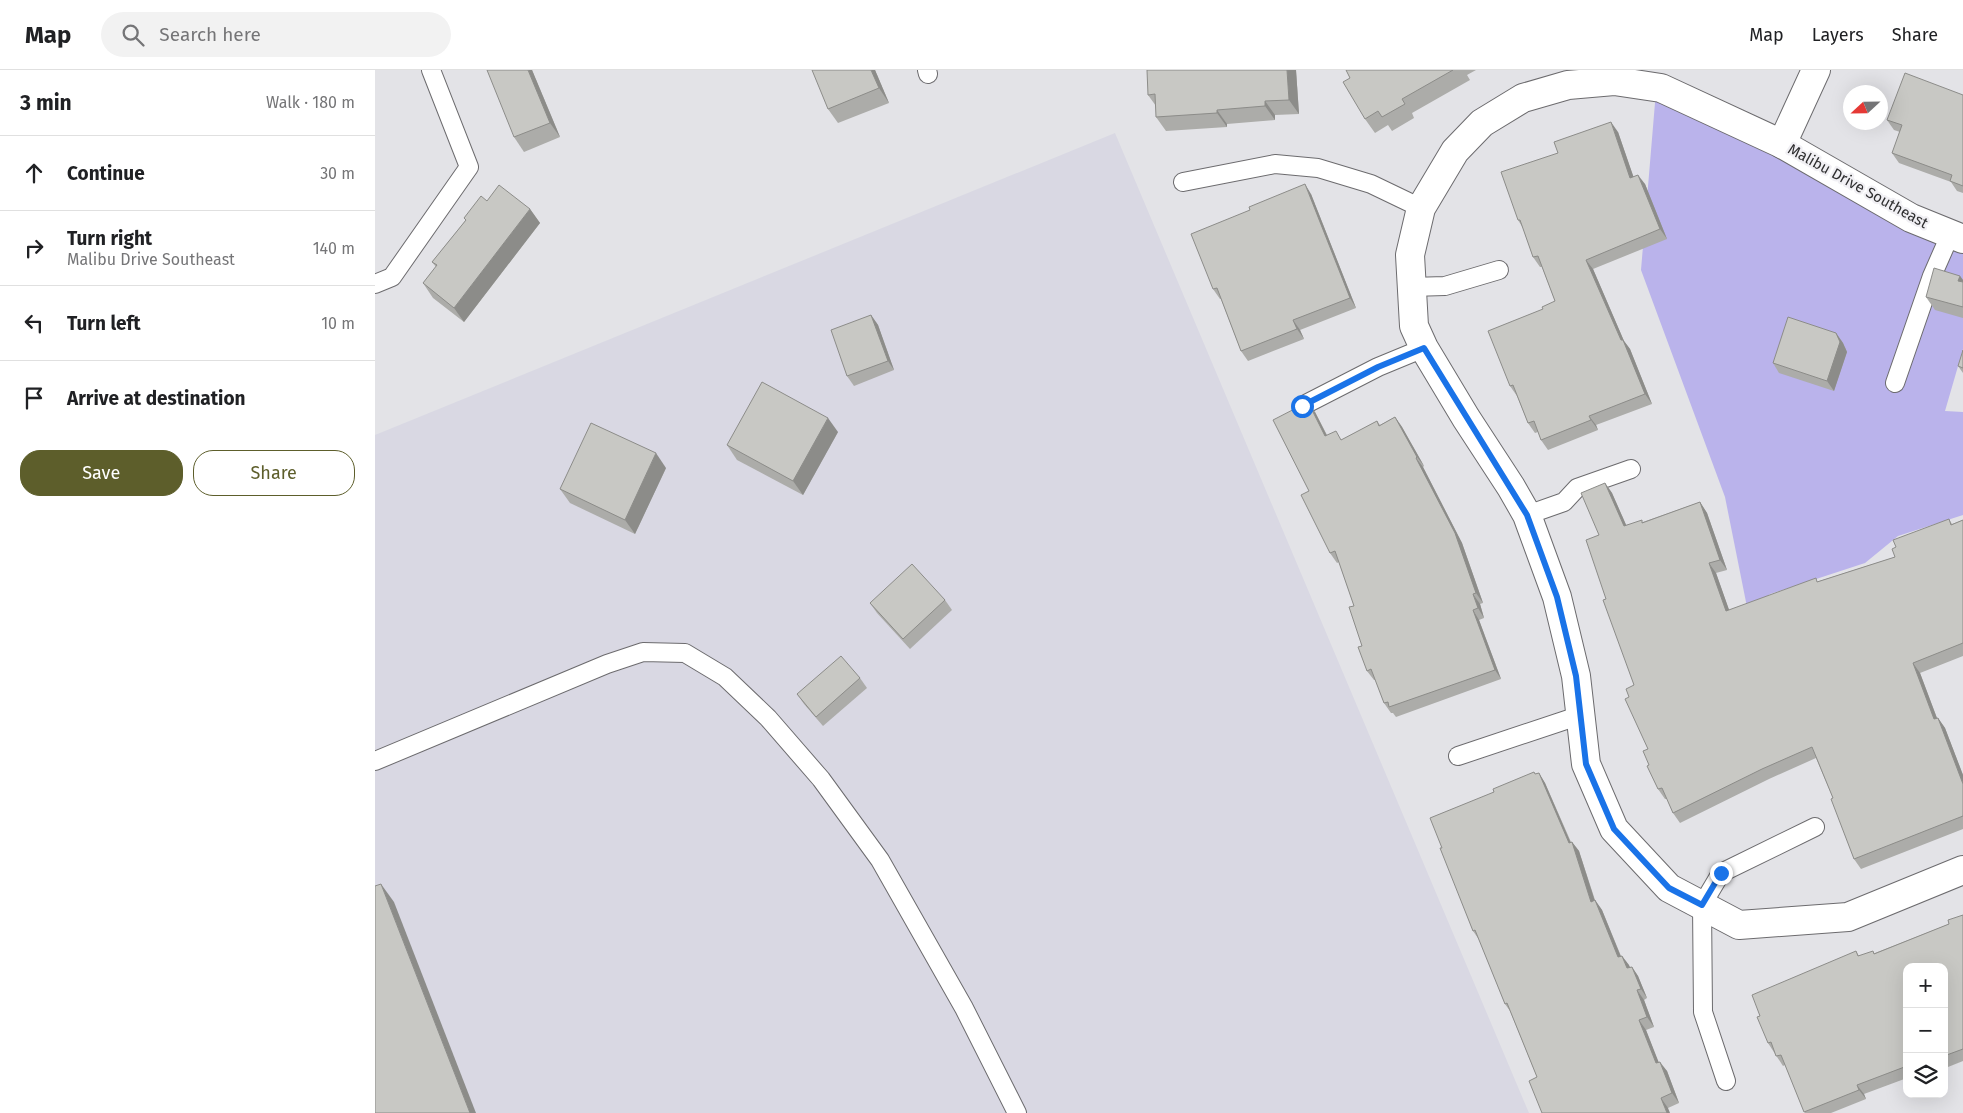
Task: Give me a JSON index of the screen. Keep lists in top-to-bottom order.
{
  "streets": {
    "street": ["Malibu Drive Southeast"]
  },
  "north": "left",
  "page": {
    "header": "Map",
    "search": "Search here",
    "nav": ["Map", "Layers", "Share"],
    "heading": ["3 min", "Walk · 180 m"],
    "list": [
      ["Continue", "30 m"],
      ["Turn right", "Malibu Drive Southeast", "140 m"],
      ["Turn left", "10 m"],
      "Arrive at destination"
    ],
    "buttons": ["Save", "Share"],
    "map_buttons": ["+", "−"]
  }
}
